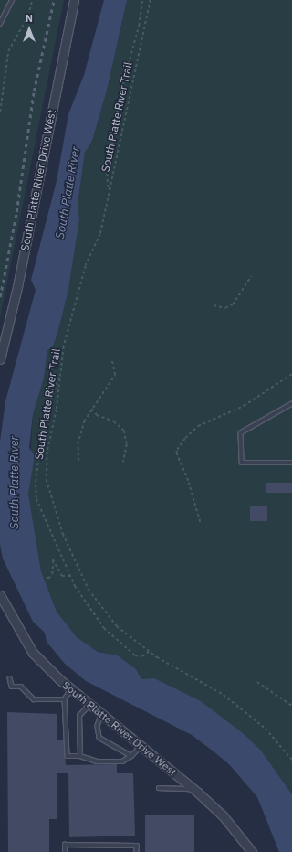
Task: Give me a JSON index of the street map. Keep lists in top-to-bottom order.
{
  "streets": {
    "street": ["South Platte River Drive West"],
    "path": ["South Platte River Trail"]
  },
  "water": ["South Platte River"],
  "north": "top"
}
